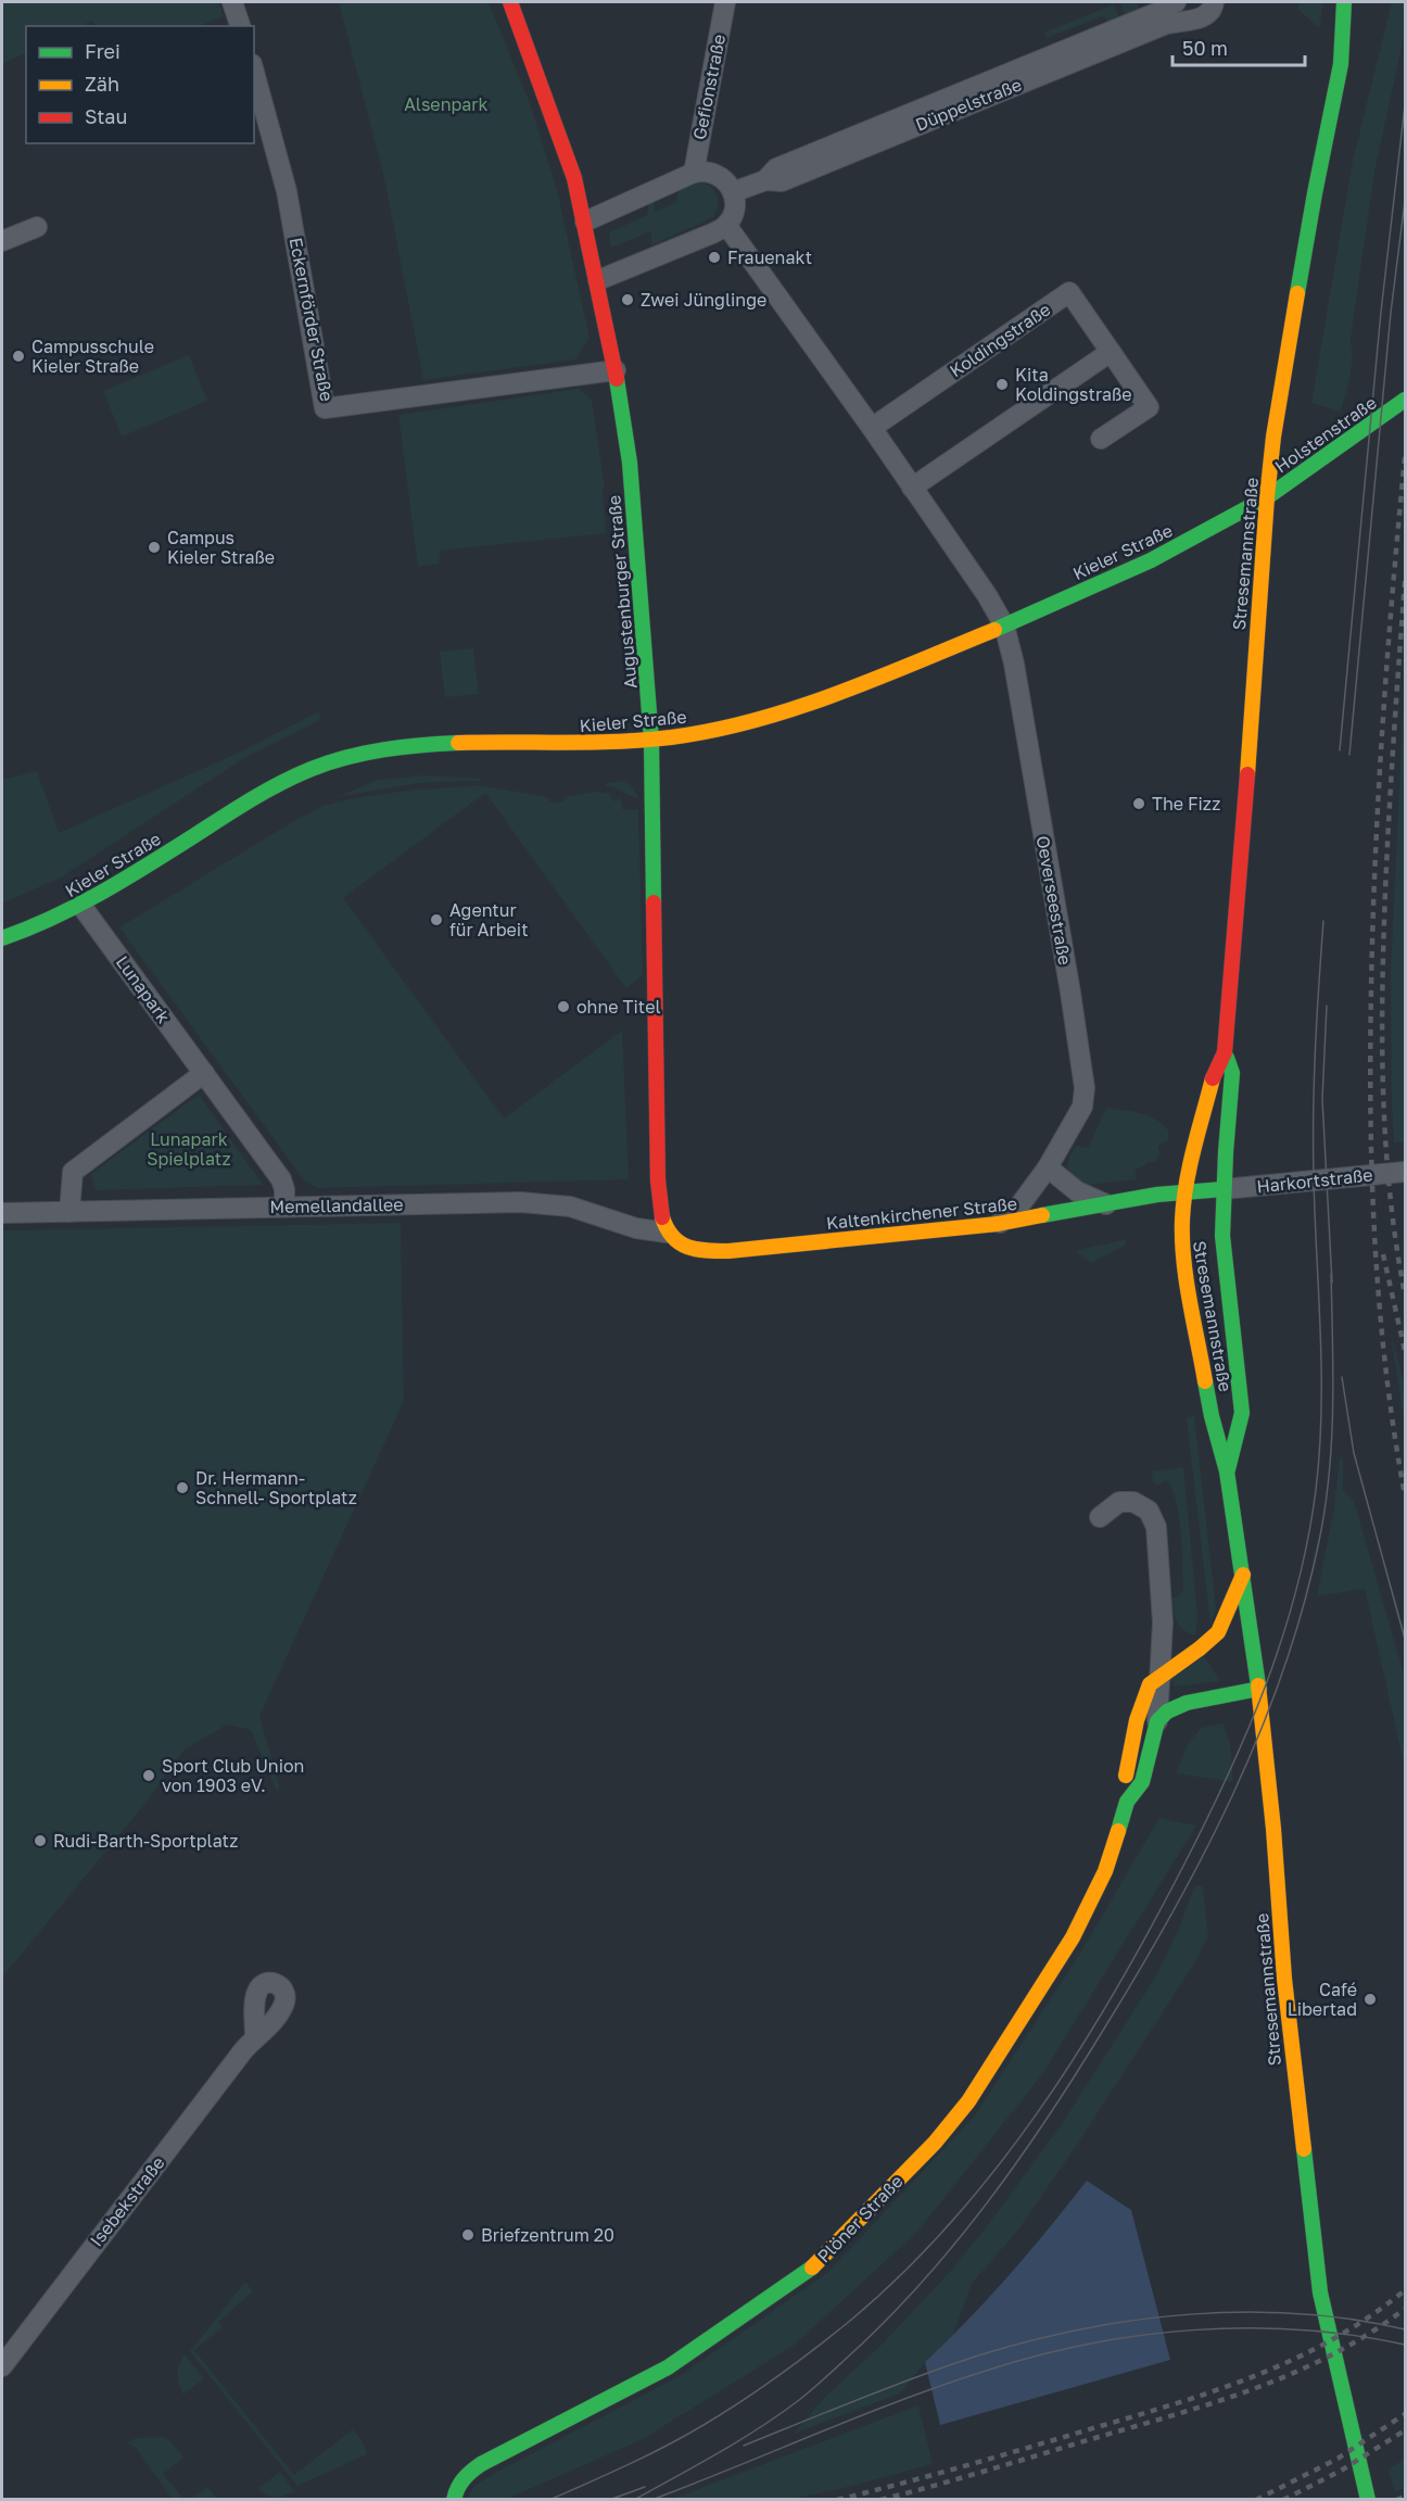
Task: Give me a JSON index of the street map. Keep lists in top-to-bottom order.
{
  "streets": {
    "main road": [
      "Holstenstraße",
      "Kieler Straße",
      "Stresemannstraße",
      "Augustenburger Straße",
      "Kaltenkirchener Straße",
      "Plöner Straße"
    ],
    "street": [
      "Gefionstraße",
      "Düppelstraße",
      "Eckernförder Straße",
      "Koldingstraße",
      "Oeverseestraße",
      "Lunapark",
      "Harkortstraße",
      "Memellandallee",
      "Isebekstraße"
    ]
  },
  "crossings": [
    ["Eckernförder Straße", "Augustenburger Straße"],
    ["Holstenstraße", "Kieler Straße"],
    ["Holstenstraße", "Stresemannstraße"],
    ["Kieler Straße", "Stresemannstraße"],
    ["Kieler Straße", "Augustenburger Straße"],
    ["Kieler Straße", "Oeverseestraße"],
    ["Kieler Straße", "Lunapark"],
    ["Stresemannstraße", "Harkortstraße"],
    ["Stresemannstraße", "Kaltenkirchener Straße"],
    ["Augustenburger Straße", "Memellandallee"],
    ["Augustenburger Straße", "Kaltenkirchener Straße"],
    ["Oeverseestraße", "Kaltenkirchener Straße"],
    ["Lunapark", "Memellandallee"],
    ["Harkortstraße", "Kaltenkirchener Straße"],
    ["Memellandallee", "Kaltenkirchener Straße"]
  ],
  "parks": ["Alsenpark", "Lunapark Spielplatz"],
  "places": [
    "Frauenakt",
    "Zwei Jünglinge",
    "Campusschule Kieler Straße",
    "Kita Koldingstraße",
    "Campus Kieler Straße",
    "The Fizz",
    "Agentur für Arbeit",
    "ohne Titel",
    "Dr. Hermann- Schnell- Sportplatz",
    "Sport Club Union von 1903 eV.",
    "Rudi-Barth-Sportplatz",
    "Café Libertad",
    "Briefzentrum 20"
  ],
  "legend": ["Frei", "Zäh", "Stau"],
  "scale_bar": "50 m"
}
